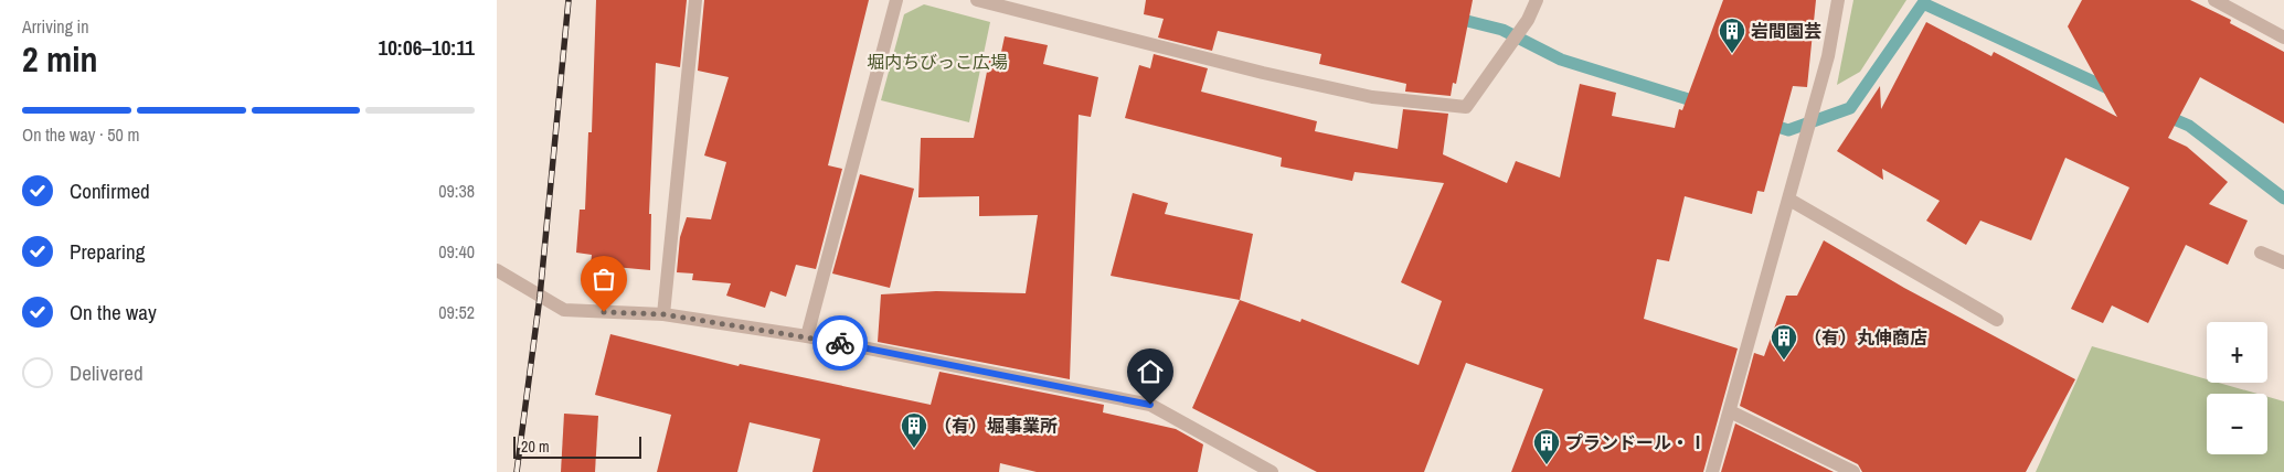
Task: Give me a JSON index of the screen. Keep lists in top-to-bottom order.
{
  "parks": ["堀内ちびっこ広場"],
  "places": {
    "building": [
      "岩間園芸",
      "（有）丸伸商店",
      "（有）堀事業所",
      "プランドール・Ⅰ"
    ]
  },
  "scale_bar": "20 m",
  "page": {
    "heading": ["2 min", "Arriving in", "10:06–10:11"],
    "bar": "On the way · 50 m",
    "list": [
      ["Confirmed", "09:38"],
      ["Preparing", "09:40"],
      ["On the way", "09:52"],
      "Delivered"
    ],
    "map_buttons": ["+", "−"],
    "scale": "20 m"
  }
}
